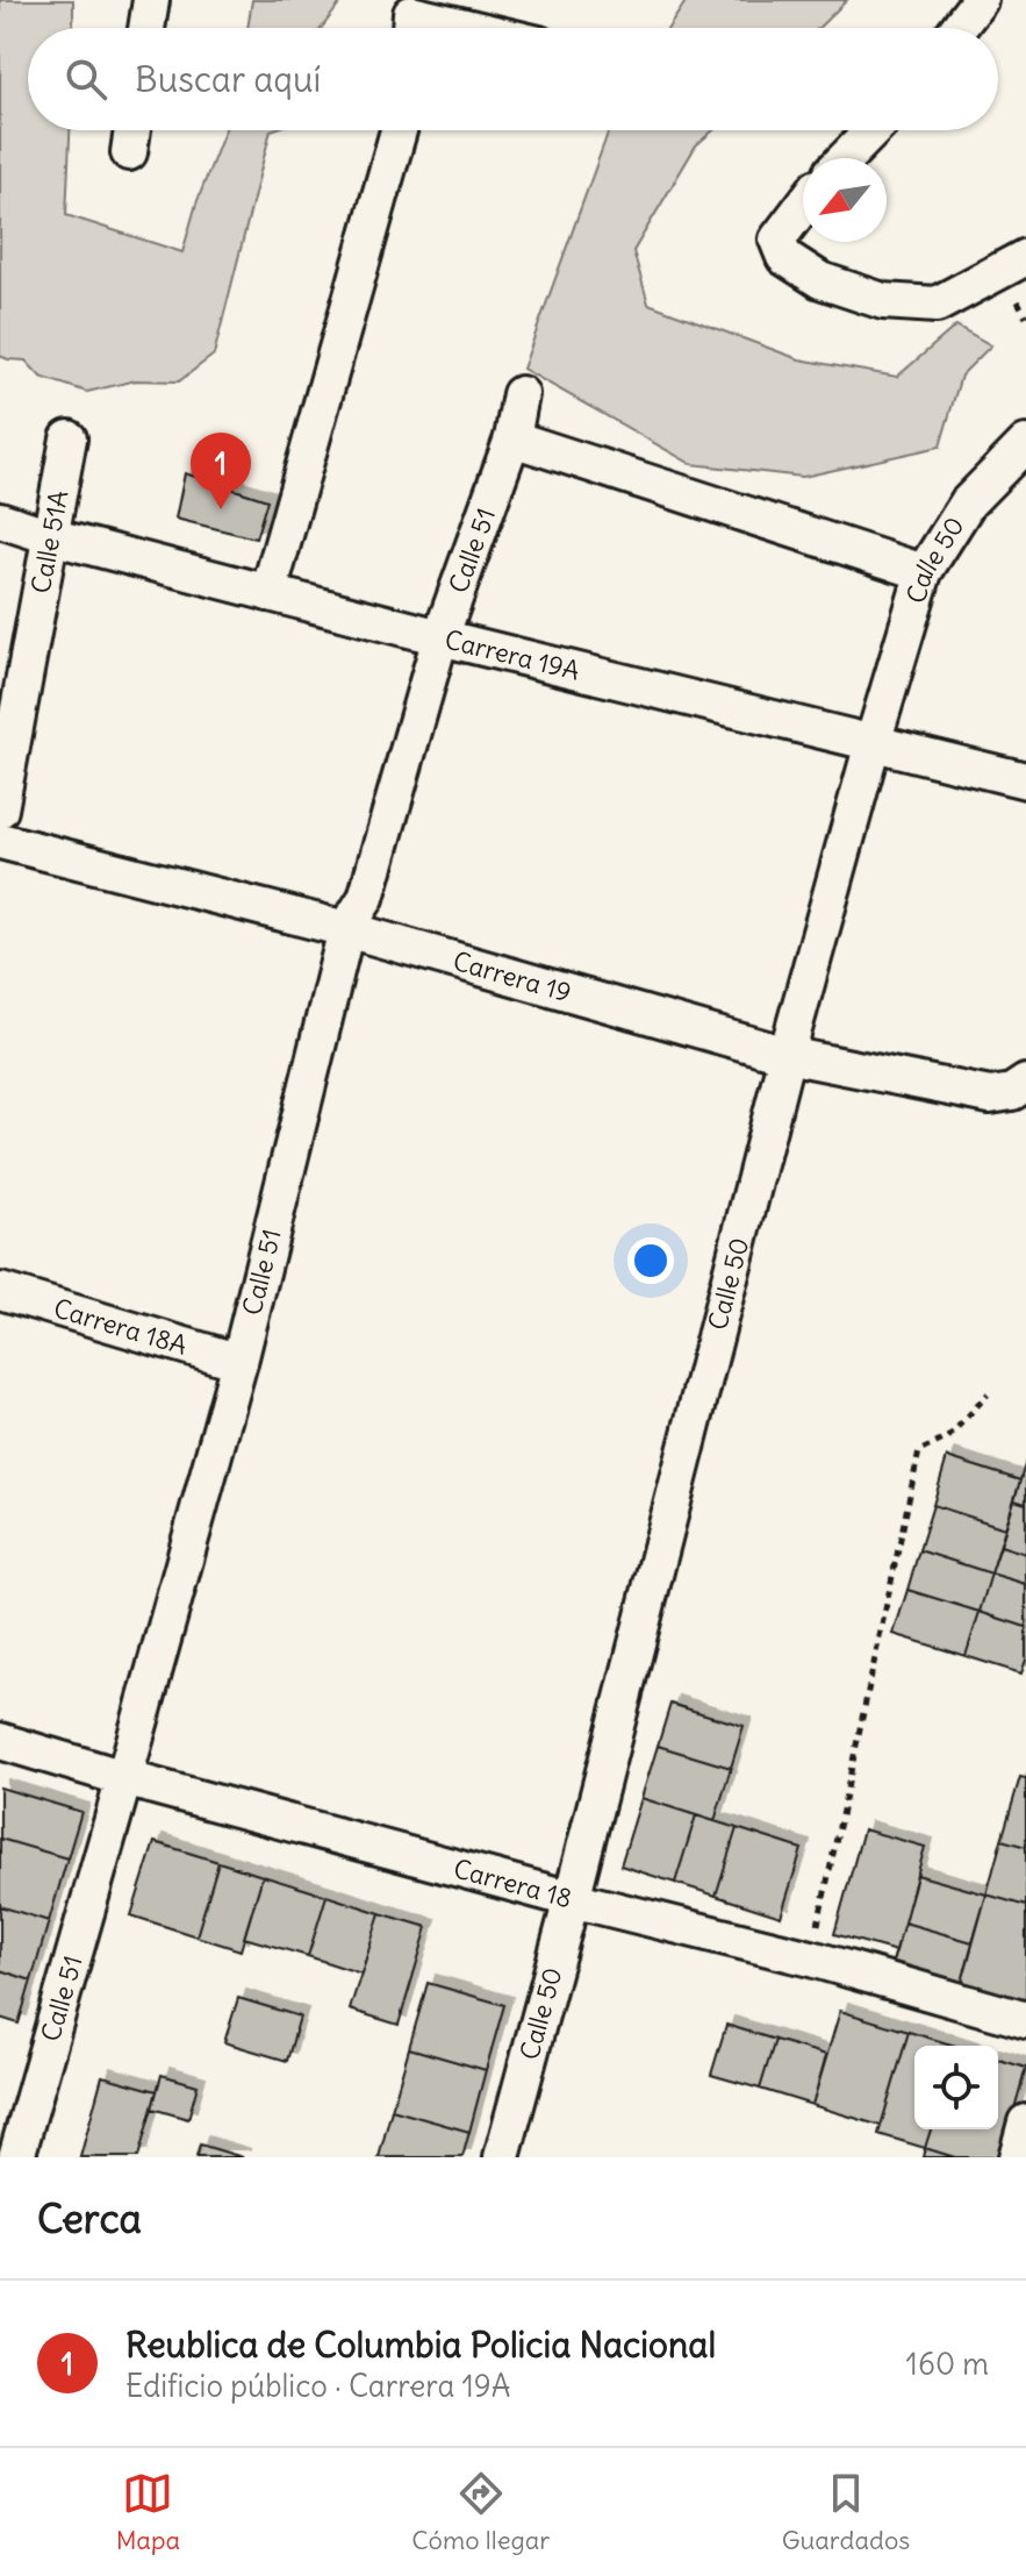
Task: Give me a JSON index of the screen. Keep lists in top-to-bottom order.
{
  "streets": {
    "street": [
      "Calle 51A",
      "Calle 51",
      "Calle 50",
      "Carrera 19A",
      "Carrera 19",
      "Carrera 18A",
      "Carrera 18"
    ]
  },
  "crossings": [
    ["Calle 51A", "Carrera 19A"],
    ["Calle 51", "Carrera 19A"],
    ["Calle 51", "Carrera 19"],
    ["Calle 51", "Carrera 18A"],
    ["Calle 51", "Carrera 18"],
    ["Calle 50", "Carrera 19A"],
    ["Calle 50", "Carrera 19"],
    ["Calle 50", "Carrera 18"]
  ],
  "north": "bottom left",
  "page": {
    "search": "Buscar aquí",
    "pins": "1",
    "heading": "Cerca",
    "list": [
      {
        "mark": "1",
        "name": "Reublica de Columbia Policia Nacional",
        "note": "Edificio público · Carrera 19A",
        "value": "160 m"
      }
    ],
    "nav": ["Mapa", "Cómo llegar", "Guardados"]
  }
}
